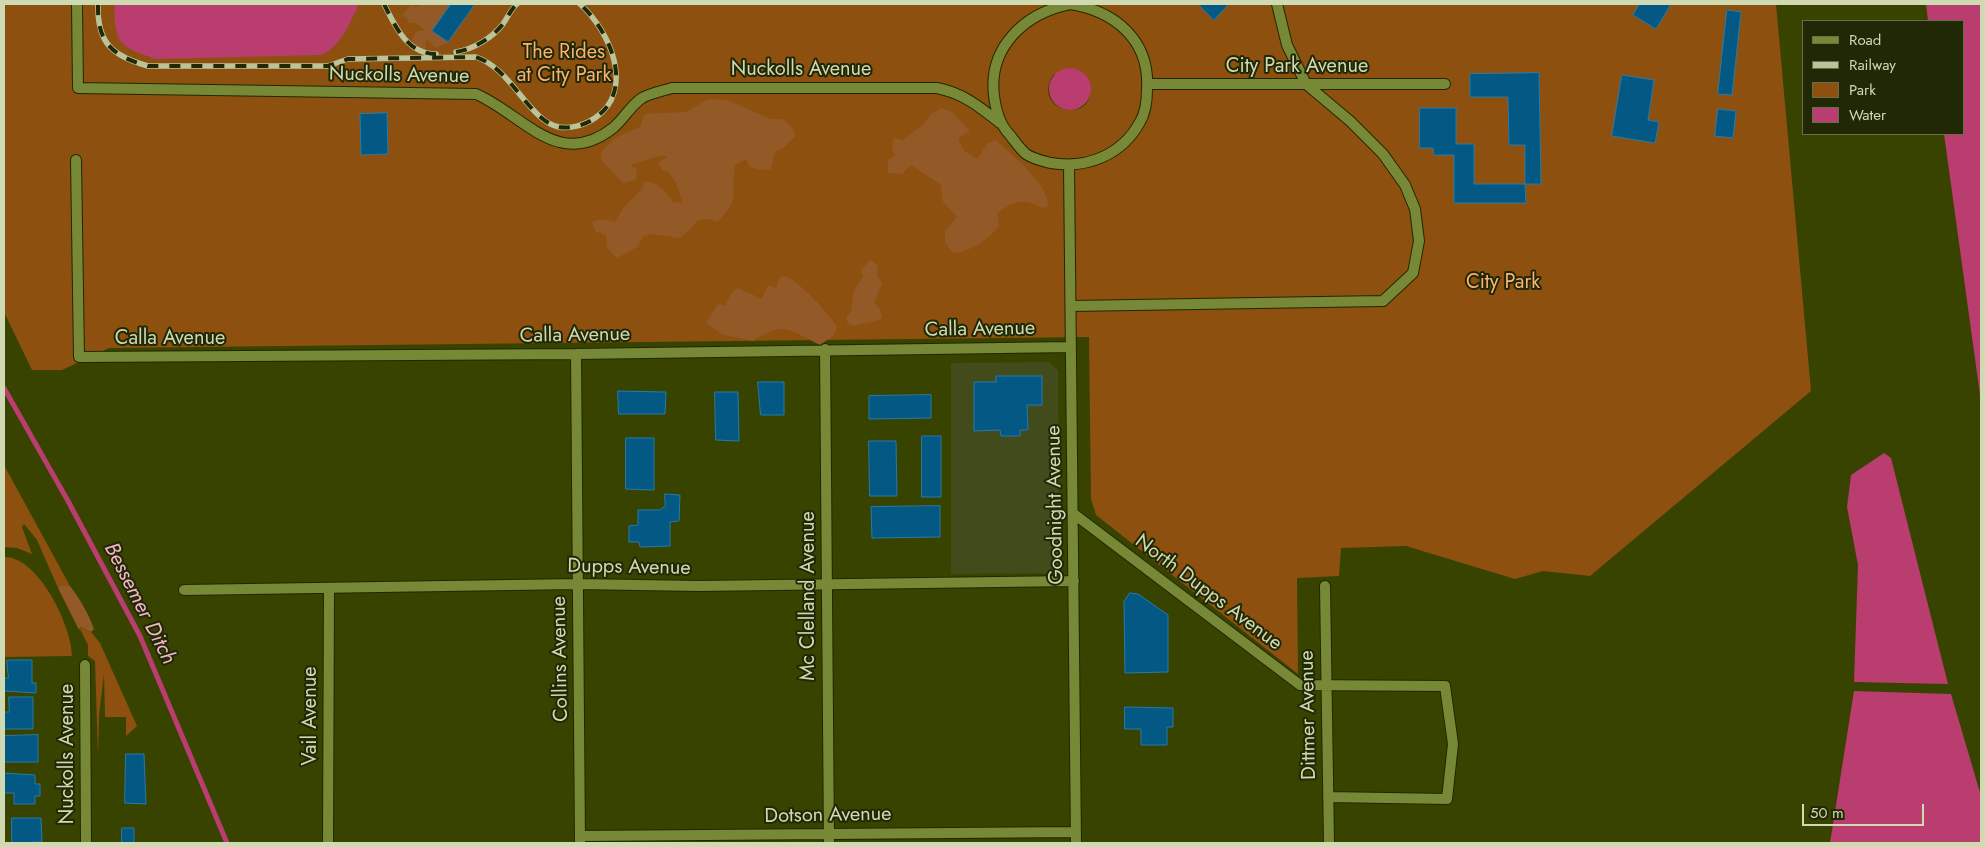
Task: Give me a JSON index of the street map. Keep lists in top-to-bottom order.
{
  "streets": {
    "street": [
      "City Park Avenue",
      "Nuckolls Avenue",
      "Calla Avenue",
      "Goodnight Avenue",
      "Dupps Avenue",
      "North Dupps Avenue",
      "Mc Clelland Avenue",
      "Collins Avenue",
      "Dittmer Avenue",
      "Vail Avenue",
      "Dotson Avenue"
    ]
  },
  "crossings": [
    ["City Park Avenue", "Nuckolls Avenue"],
    ["City Park Avenue", "Goodnight Avenue"],
    ["Nuckolls Avenue", "Goodnight Avenue"],
    ["Calla Avenue", "Goodnight Avenue"],
    ["Calla Avenue", "Mc Clelland Avenue"],
    ["Calla Avenue", "Collins Avenue"],
    ["Goodnight Avenue", "Dupps Avenue"],
    ["Goodnight Avenue", "North Dupps Avenue"],
    ["Goodnight Avenue", "Dotson Avenue"],
    ["Dupps Avenue", "Mc Clelland Avenue"],
    ["Dupps Avenue", "Collins Avenue"],
    ["Dupps Avenue", "Vail Avenue"],
    ["North Dupps Avenue", "Dittmer Avenue"],
    ["Mc Clelland Avenue", "Dotson Avenue"],
    ["Collins Avenue", "Dotson Avenue"]
  ],
  "water": ["Bessemer Ditch"],
  "parks": ["The Rides at City Park", "City Park"],
  "legend": [
    "Road",
    "Railway",
    "Park",
    "Water"
  ],
  "scale_bar": "50 m"
}
